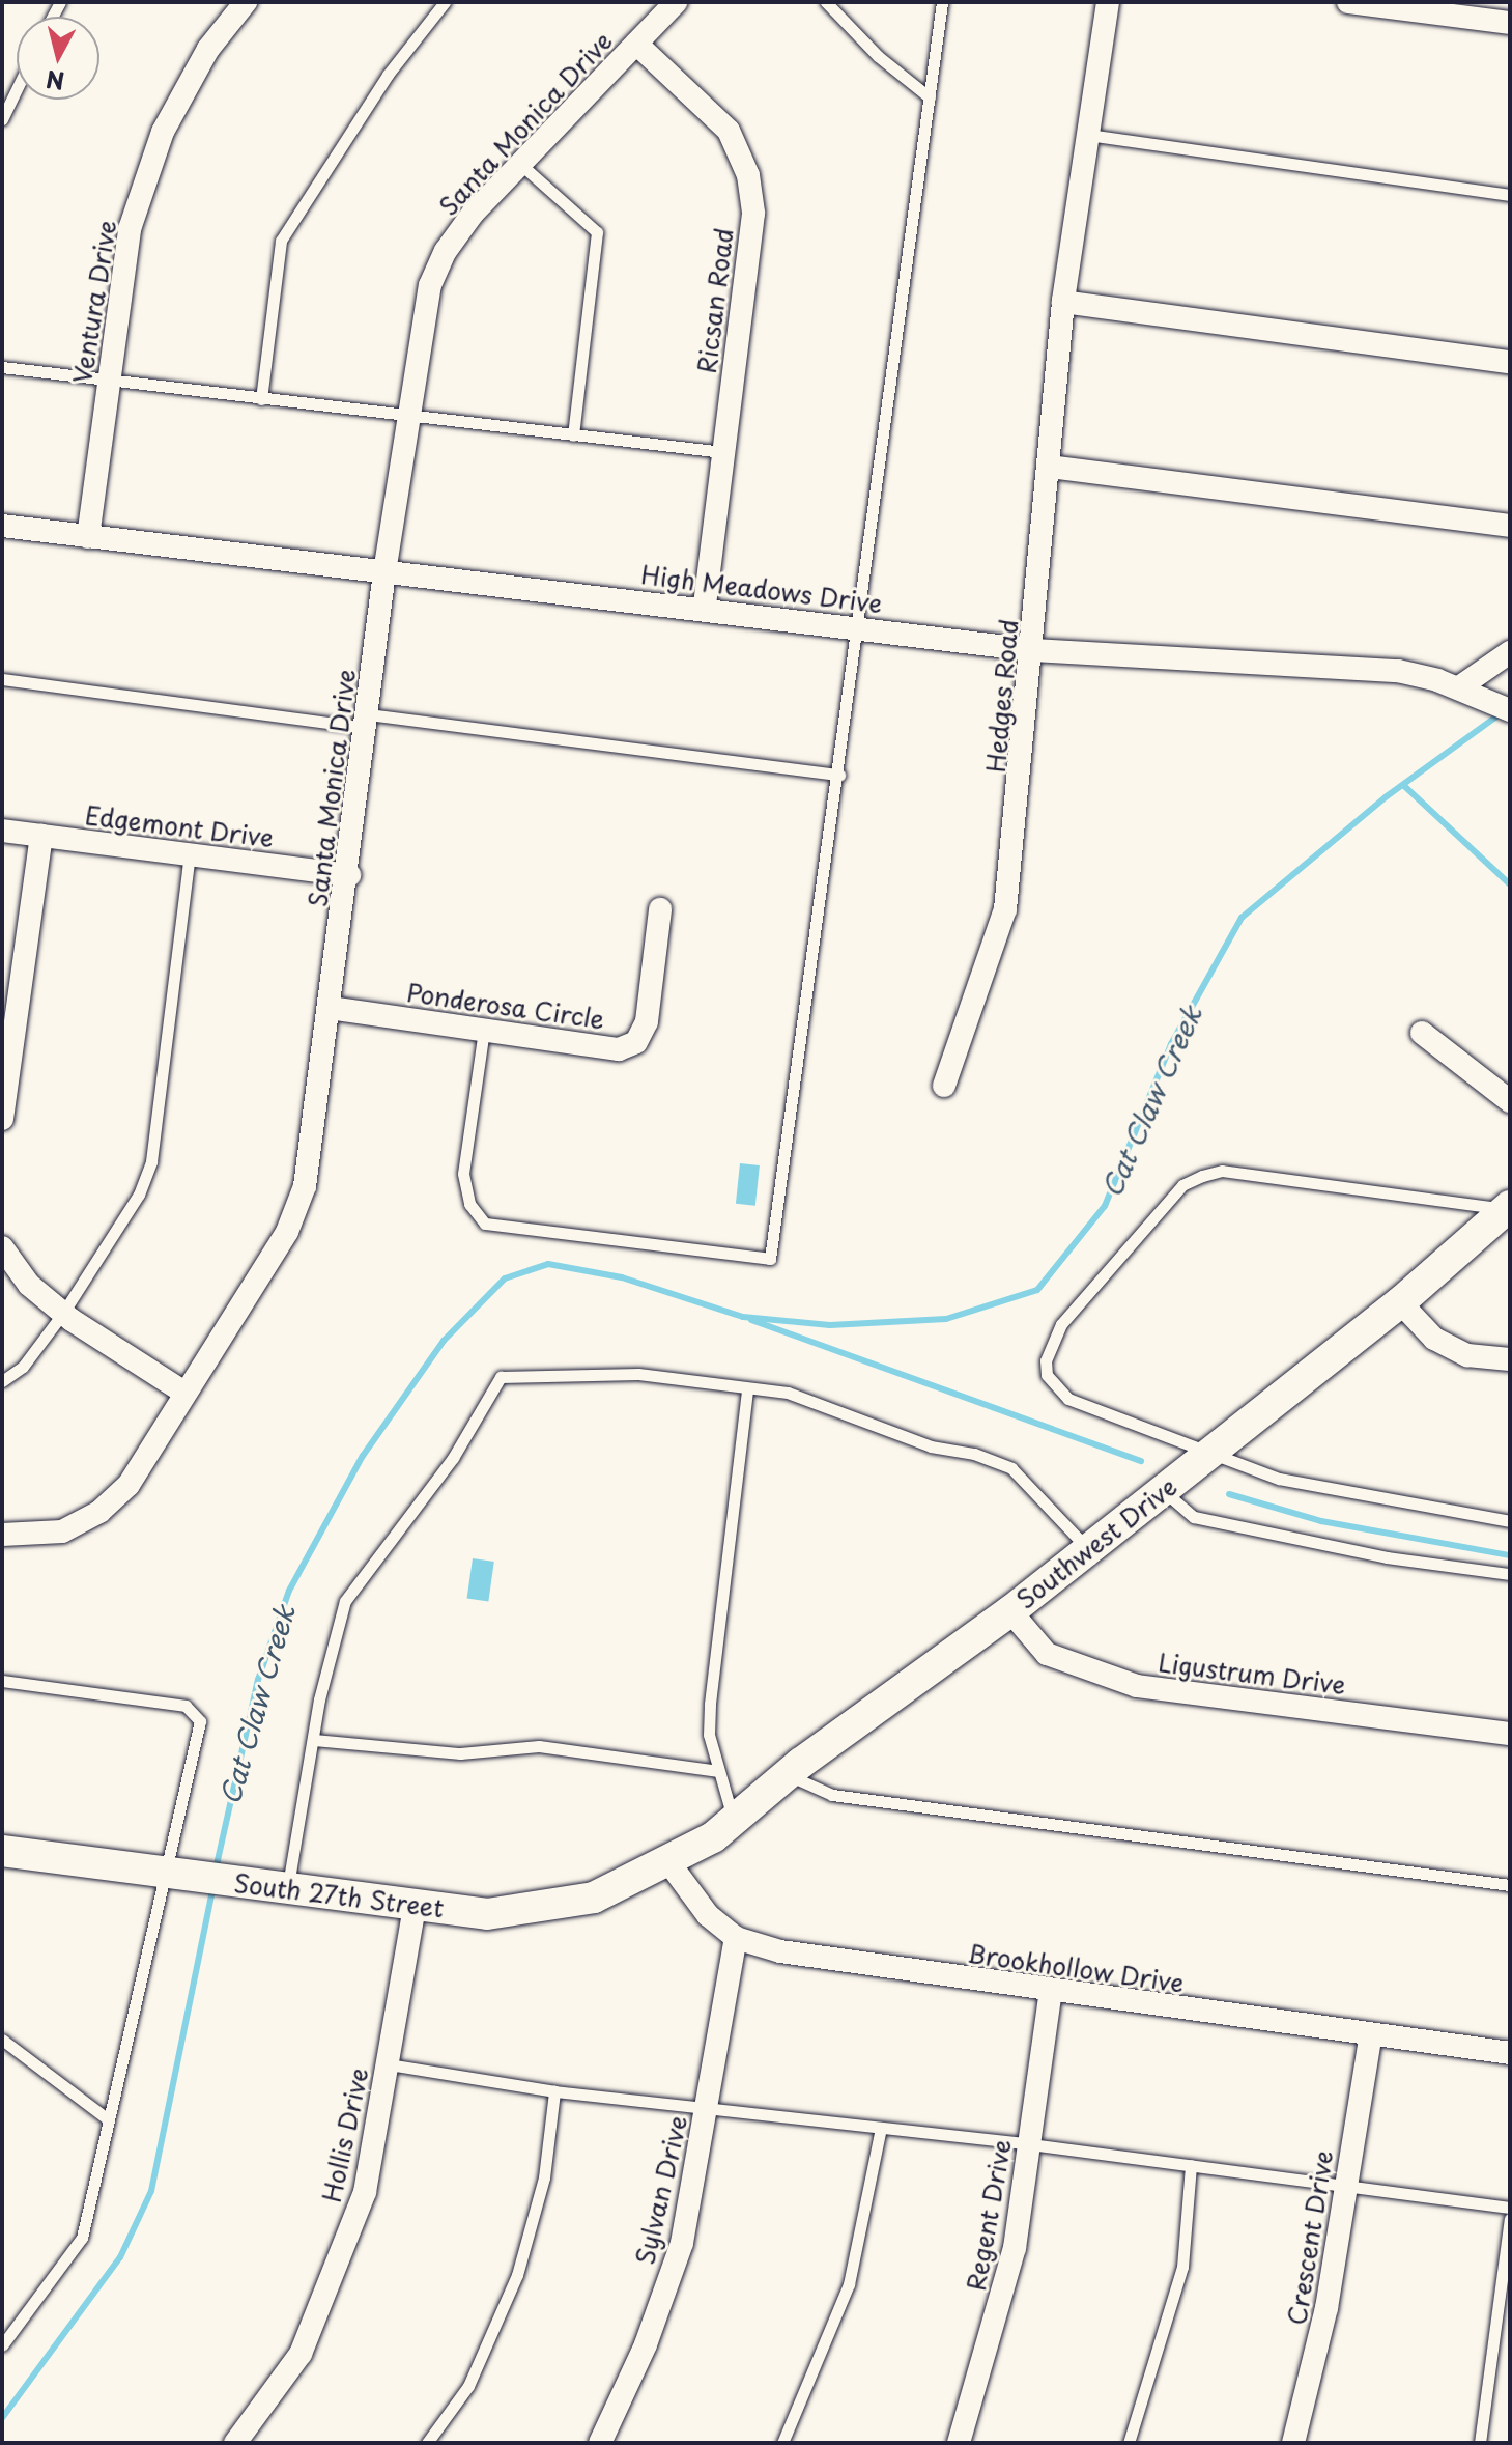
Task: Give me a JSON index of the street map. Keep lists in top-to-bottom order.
{
  "streets": {
    "main road": ["Southwest Drive", "South 27th Street"],
    "street": [
      "Santa Monica Drive",
      "Ricsan Road",
      "Ventura Drive",
      "High Meadows Drive",
      "Hedges Road",
      "Edgemont Drive",
      "Ponderosa Circle",
      "Ligustrum Drive",
      "Brookhollow Drive",
      "Hollis Drive",
      "Sylvan Drive",
      "Regent Drive",
      "Crescent Drive"
    ]
  },
  "crossings": [
    ["Santa Monica Drive", "Ricsan Road"],
    ["Santa Monica Drive", "High Meadows Drive"],
    ["Santa Monica Drive", "Edgemont Drive"],
    ["Santa Monica Drive", "Ponderosa Circle"],
    ["Ricsan Road", "High Meadows Drive"],
    ["Ventura Drive", "High Meadows Drive"],
    ["High Meadows Drive", "Hedges Road"],
    ["Southwest Drive", "Ligustrum Drive"],
    ["Southwest Drive", "South 27th Street"],
    ["Southwest Drive", "Brookhollow Drive"],
    ["South 27th Street", "Brookhollow Drive"],
    ["South 27th Street", "Hollis Drive"],
    ["Brookhollow Drive", "Sylvan Drive"],
    ["Brookhollow Drive", "Regent Drive"],
    ["Brookhollow Drive", "Crescent Drive"]
  ],
  "water": ["Cat Claw Creek"],
  "north": "bottom"
}
